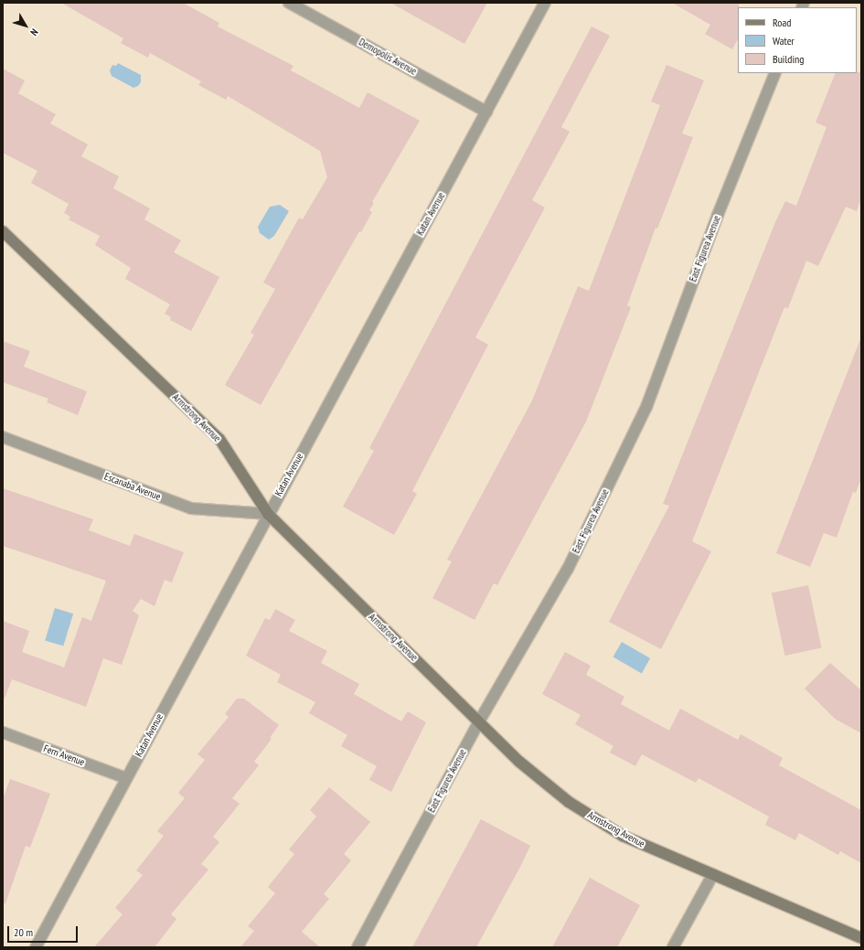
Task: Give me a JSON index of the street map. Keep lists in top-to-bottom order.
{
  "streets": {
    "street": [
      "Demopolis Avenue",
      "Katan Avenue",
      "East Figurea Avenue",
      "Armstrong Avenue",
      "Escanaba Avenue",
      "Fern Avenue"
    ]
  },
  "crossings": [
    ["Demopolis Avenue", "Katan Avenue"],
    ["Katan Avenue", "Armstrong Avenue"],
    ["Katan Avenue", "Escanaba Avenue"],
    ["Katan Avenue", "Fern Avenue"],
    ["East Figurea Avenue", "Armstrong Avenue"],
    ["Armstrong Avenue", "Escanaba Avenue"]
  ],
  "legend": ["Road", "Water", "Building"],
  "scale_bar": "20 m",
  "north": "bottom right"
}
